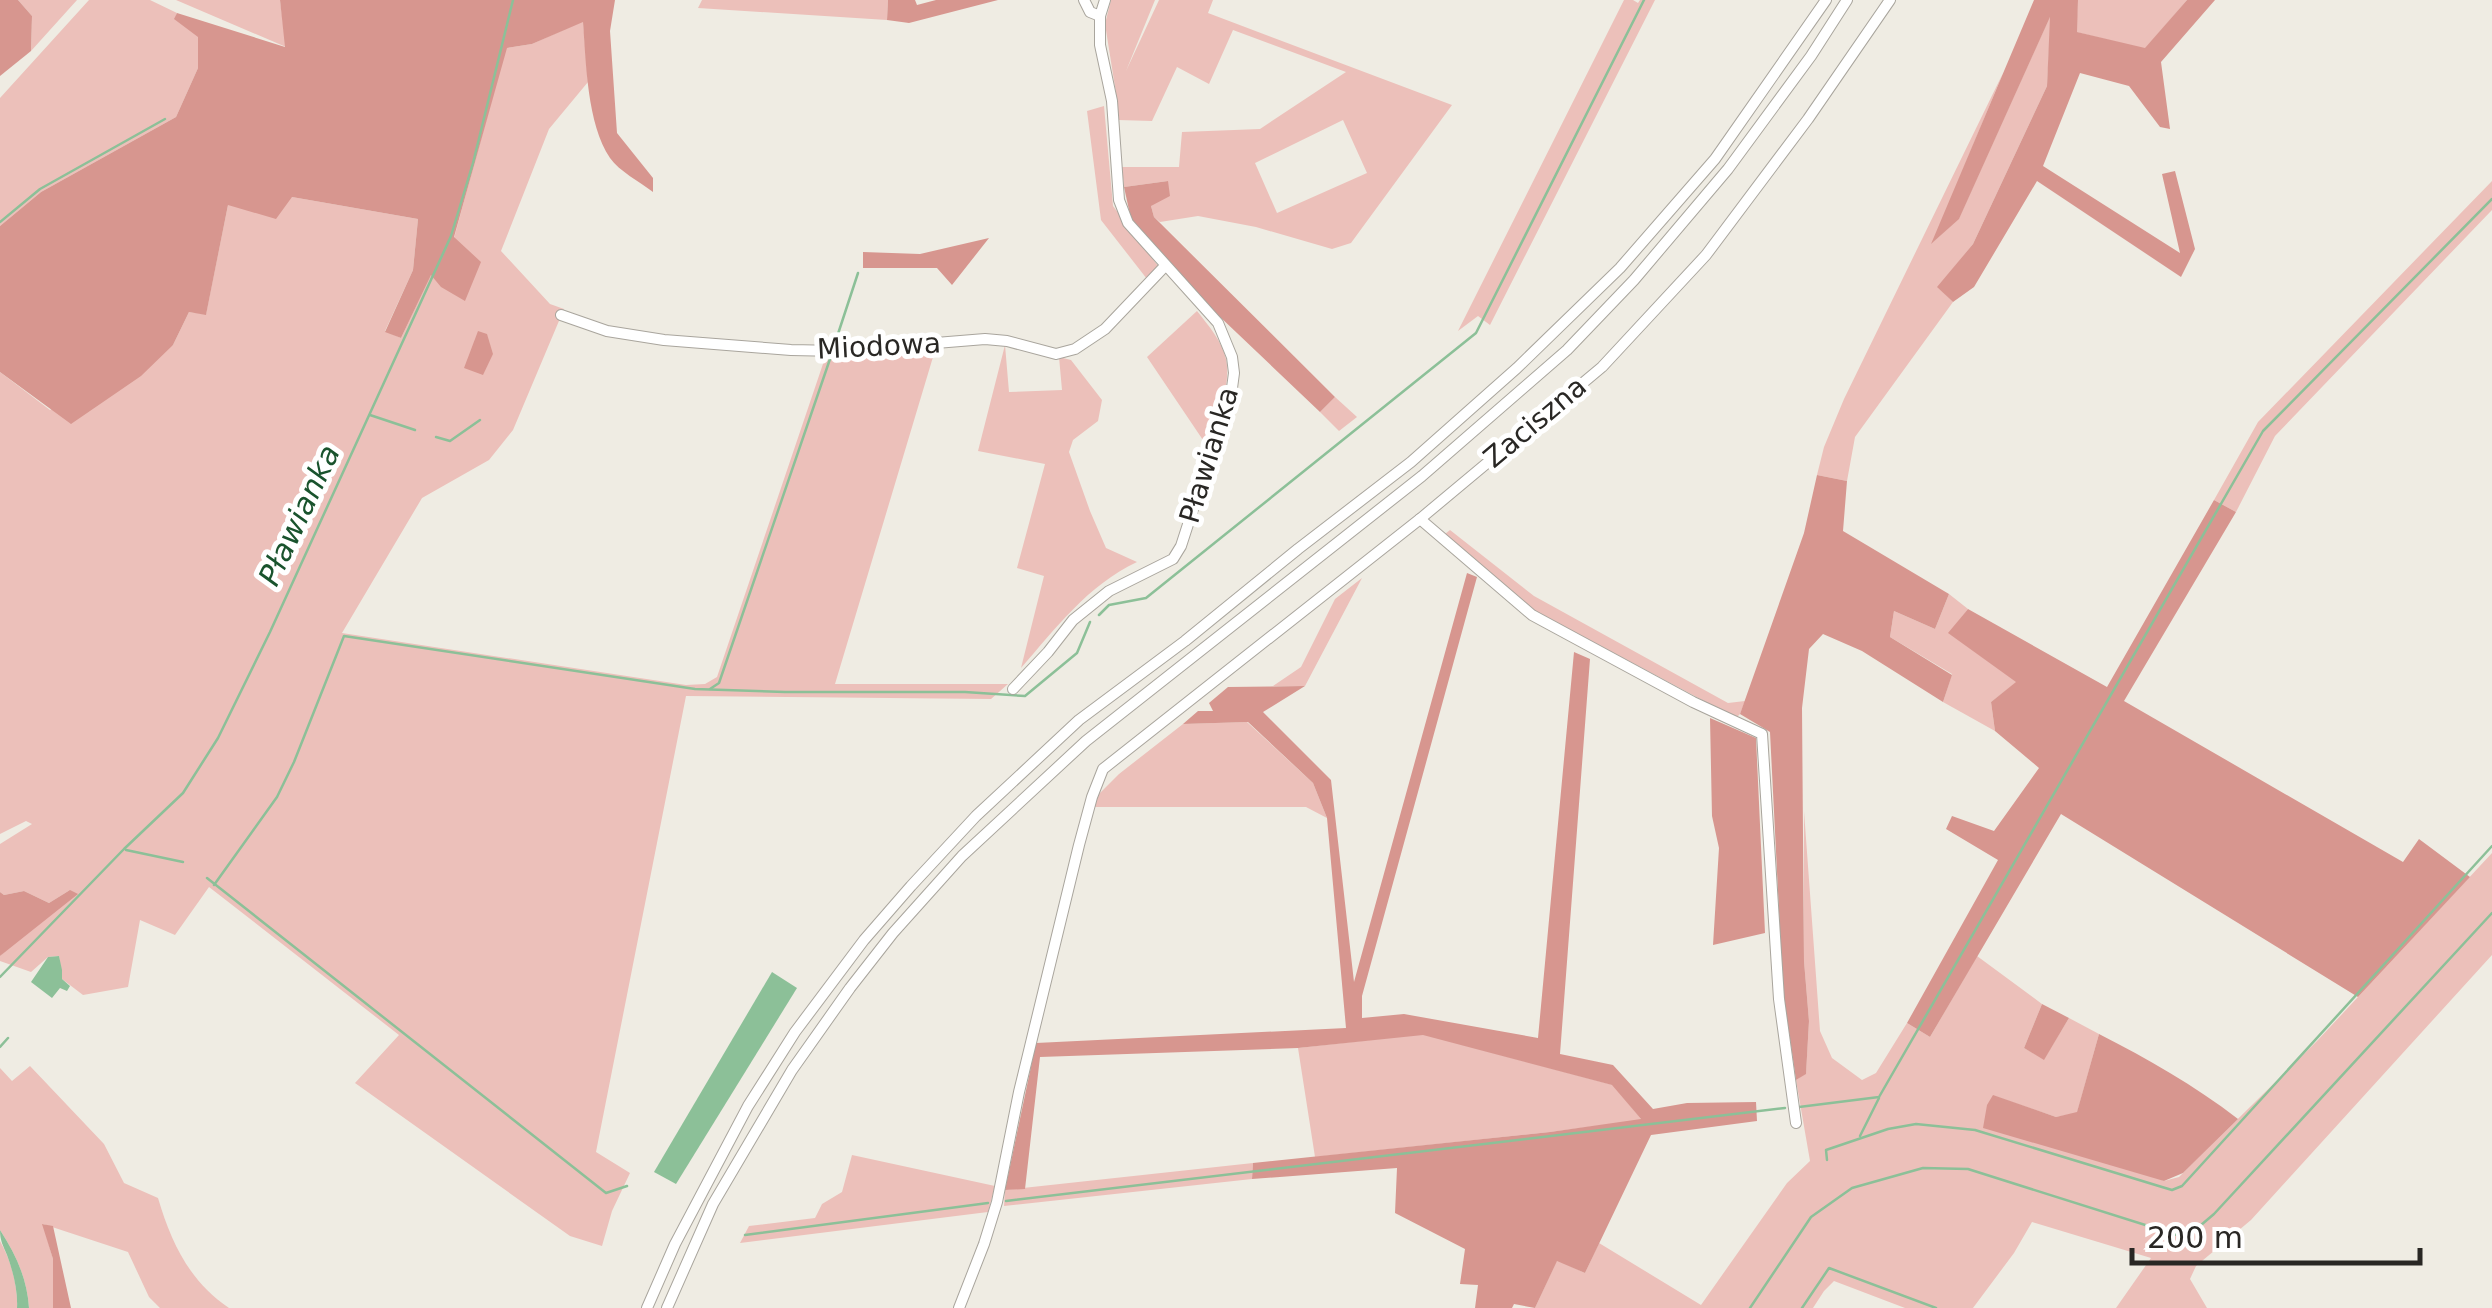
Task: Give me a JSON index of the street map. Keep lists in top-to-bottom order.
{
  "streets": {
    "street": ["Miodowa", "Zaciszna", "Pławianka"]
  },
  "crossings": [
    ["Miodowa", "Pławianka"]
  ],
  "water": ["Pławianka"],
  "scale_bar": "200 m"
}
